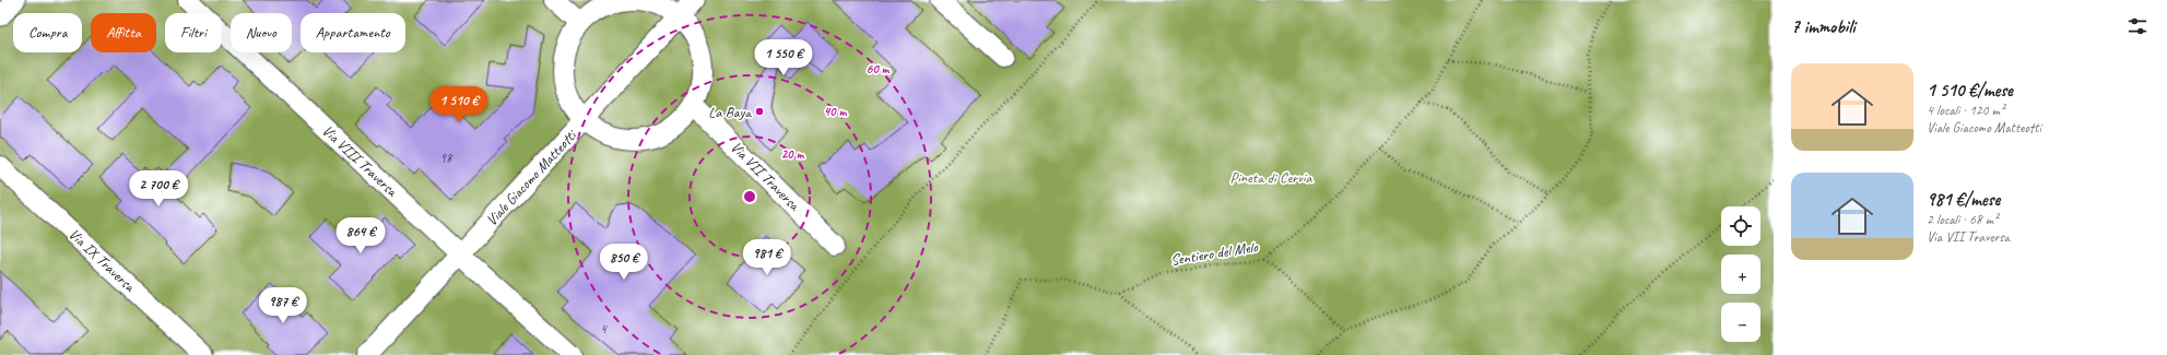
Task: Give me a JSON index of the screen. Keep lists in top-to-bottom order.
{
  "streets": {
    "street": [
      "Via VIII Traversa",
      "Via VII Traversa",
      "Viale Giacomo Matteotti",
      "Via IX Traversa"
    ],
    "path": ["Sentiero del Melo"]
  },
  "crossings": [
    ["Via VIII Traversa", "Viale Giacomo Matteotti"]
  ],
  "parks": ["Pineta di Cervia"],
  "places": ["La Baya"],
  "house_numbers": ["98", "4"],
  "page": {
    "heading": "7 immobili",
    "chip": [
      "Compra",
      "Affitta",
      "Filtri",
      "Nuovo",
      "Appartamento"
    ],
    "price": [
      "1 550 €",
      "1 510 €",
      "2 700 €",
      "864 €",
      "981 €",
      "850 €",
      "987 €"
    ],
    "list": [
      {
        "name": "1 510 €/mese",
        "note": "4 locali · 120 m² · Viale Giacomo Matteotti"
      },
      {
        "name": "981 €/mese",
        "note": "2 locali · 68 m² · Via VII Traversa"
      }
    ],
    "map_buttons": ["+", "−"]
  },
  "rings": ["60 m", "40 m", "20 m"]
}
